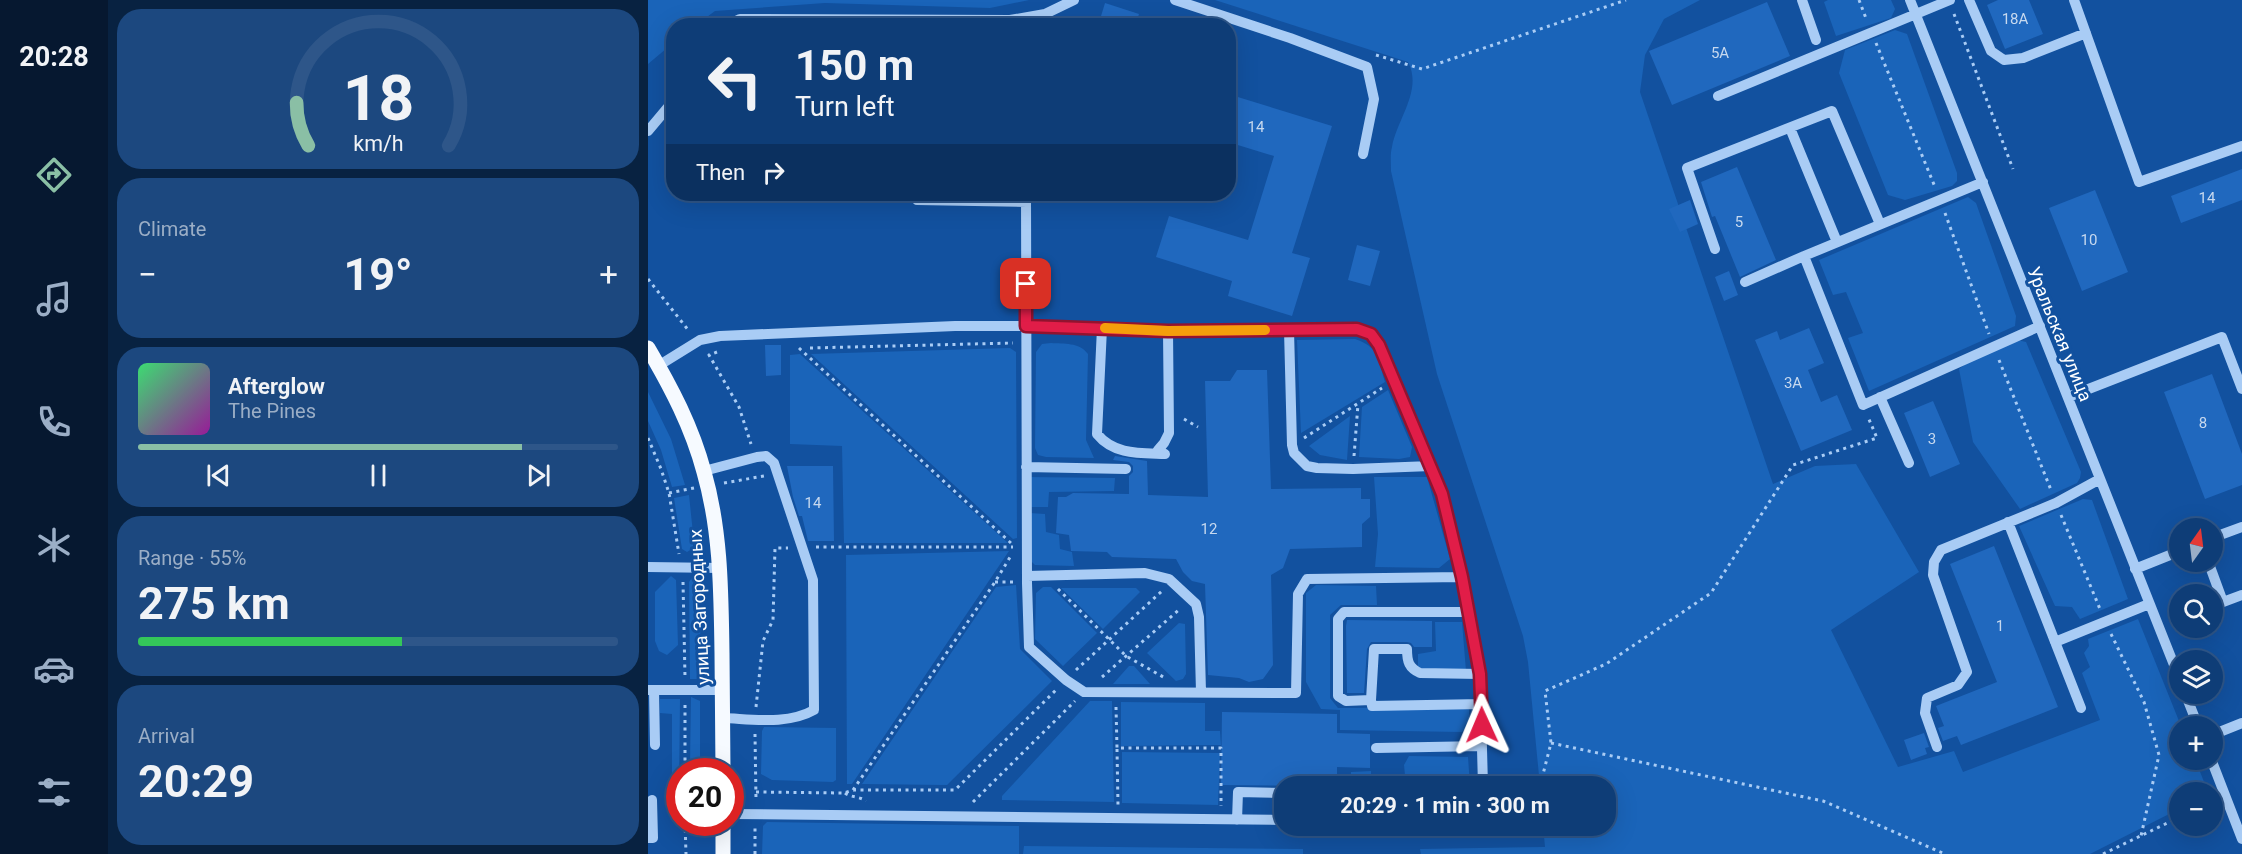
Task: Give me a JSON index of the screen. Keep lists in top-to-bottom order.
{
  "streets": {
    "main road": ["улица Загородных"],
    "street": ["Уральская улица"]
  },
  "house_numbers": [
    "18А",
    "5А",
    "14",
    "14",
    "5",
    "10",
    "3А",
    "8",
    "3",
    "14",
    "12",
    "1"
  ],
  "north": "top",
  "page": {
    "tabs": "20:28",
    "turn": ["150 m", "Turn left"],
    "then": "Then",
    "tile": [
      "Climate",
      ["Range · 55%", "275 km"],
      ["Arrival", "20:29"]
    ],
    "heat": ["−", "19°", "+"],
    "song": ["Afterglow", "The Pines"],
    "map_buttons": ["+", "−"],
    "limit": "20",
    "trip": "20:29 · 1 min · 300 m",
    "gauge": ["18", "km/h"]
  }
}
